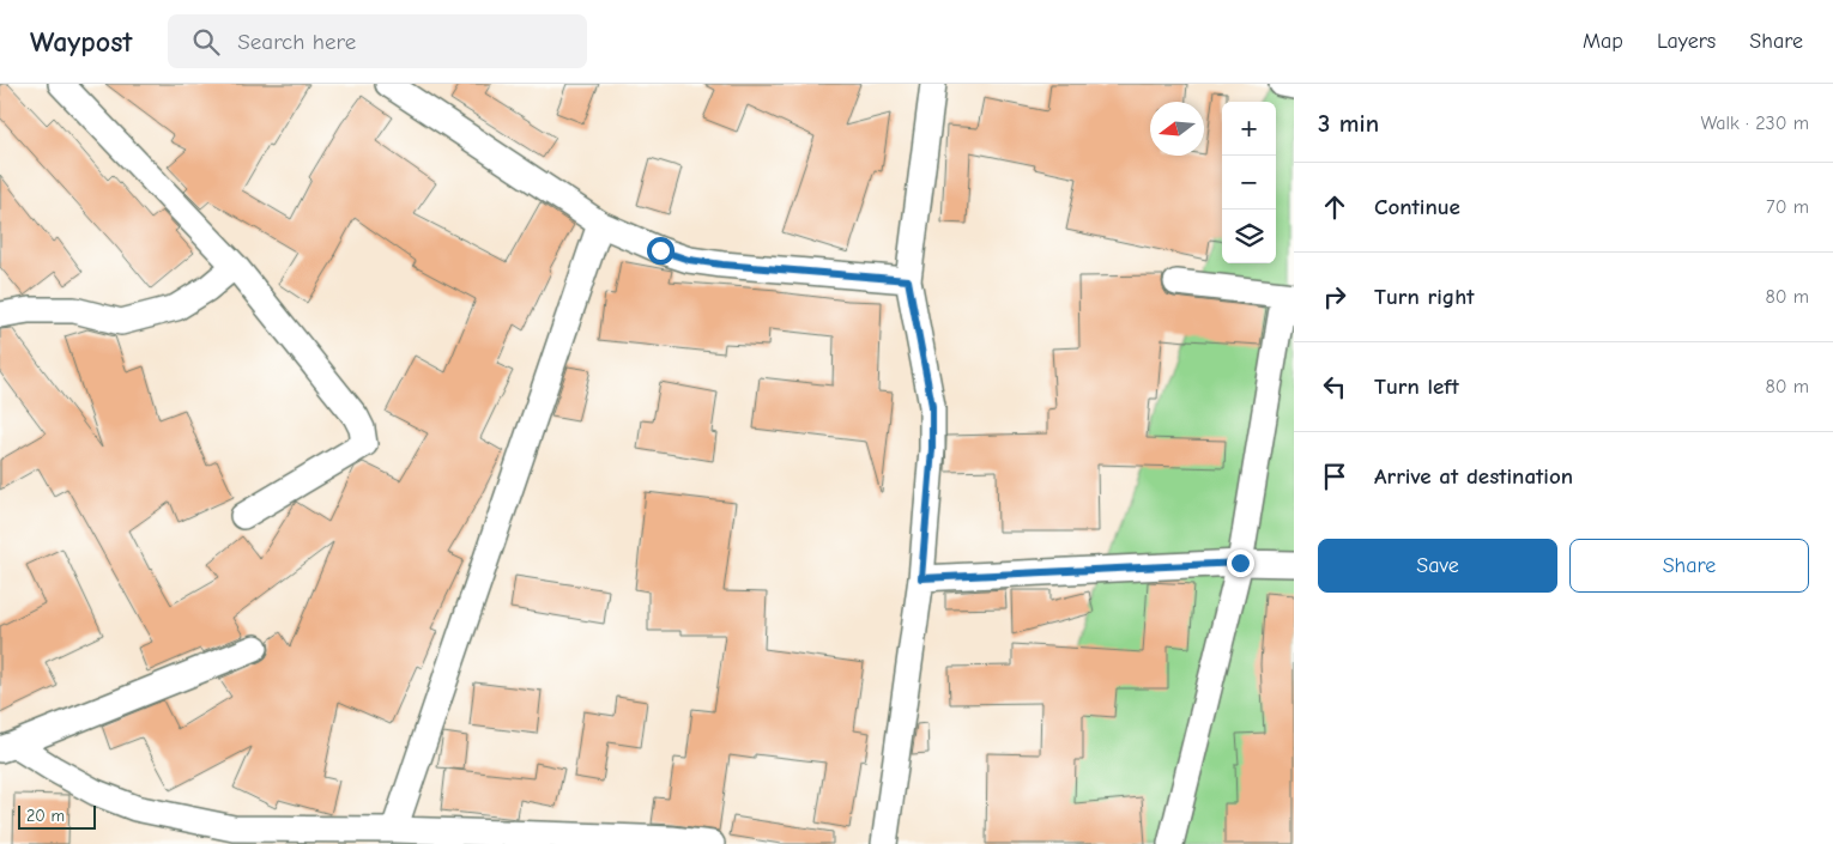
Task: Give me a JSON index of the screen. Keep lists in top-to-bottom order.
{
  "scale_bar": "20 m",
  "north": "left",
  "page": {
    "header": "Waypost",
    "search": "Search here",
    "nav": ["Map", "Layers", "Share"],
    "heading": ["3 min", "Walk · 230 m"],
    "map_buttons": ["+", "−"],
    "list": [
      ["Continue", "70 m"],
      ["Turn right", "80 m"],
      ["Turn left", "80 m"],
      "Arrive at destination"
    ],
    "buttons": ["Save", "Share"],
    "scale": "20 m"
  }
}
